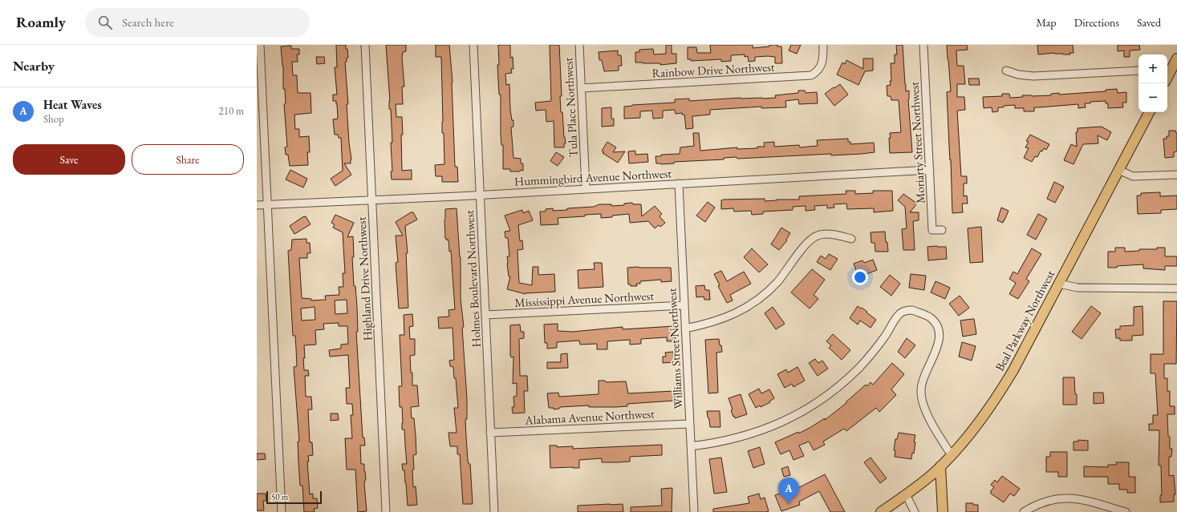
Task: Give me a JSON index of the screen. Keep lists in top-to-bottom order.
{
  "streets": {
    "main road": ["Beal Parkway Northwest"],
    "street": [
      "Rainbow Drive Northwest",
      "Tula Place Northwest",
      "Moriarty Street Northwest",
      "Hummingbird Avenue Northwest",
      "Highland Drive Northwest",
      "Holmes Boulevard Northwest",
      "Mississippi Avenue Northwest",
      "Williams Street Northwest",
      "Alabama Avenue Northwest"
    ]
  },
  "crossings": [
    ["Rainbow Drive Northwest", "Tula Place Northwest"],
    ["Tula Place Northwest", "Hummingbird Avenue Northwest"],
    ["Moriarty Street Northwest", "Hummingbird Avenue Northwest"],
    ["Hummingbird Avenue Northwest", "Highland Drive Northwest"],
    ["Hummingbird Avenue Northwest", "Holmes Boulevard Northwest"],
    ["Hummingbird Avenue Northwest", "Williams Street Northwest"],
    ["Holmes Boulevard Northwest", "Mississippi Avenue Northwest"],
    ["Holmes Boulevard Northwest", "Alabama Avenue Northwest"],
    ["Mississippi Avenue Northwest", "Williams Street Northwest"],
    ["Williams Street Northwest", "Alabama Avenue Northwest"]
  ],
  "scale_bar": "50 m",
  "page": {
    "header": "Roamly",
    "search": "Search here",
    "nav": ["Map", "Directions", "Saved"],
    "heading": "Nearby",
    "map_buttons": ["+", "−"],
    "list": [
      {
        "mark": "A",
        "name": "Heat Waves",
        "note": "Shop",
        "value": "210 m"
      }
    ],
    "buttons": ["Save", "Share"],
    "pins": "A",
    "scale": "50 m"
  }
}
